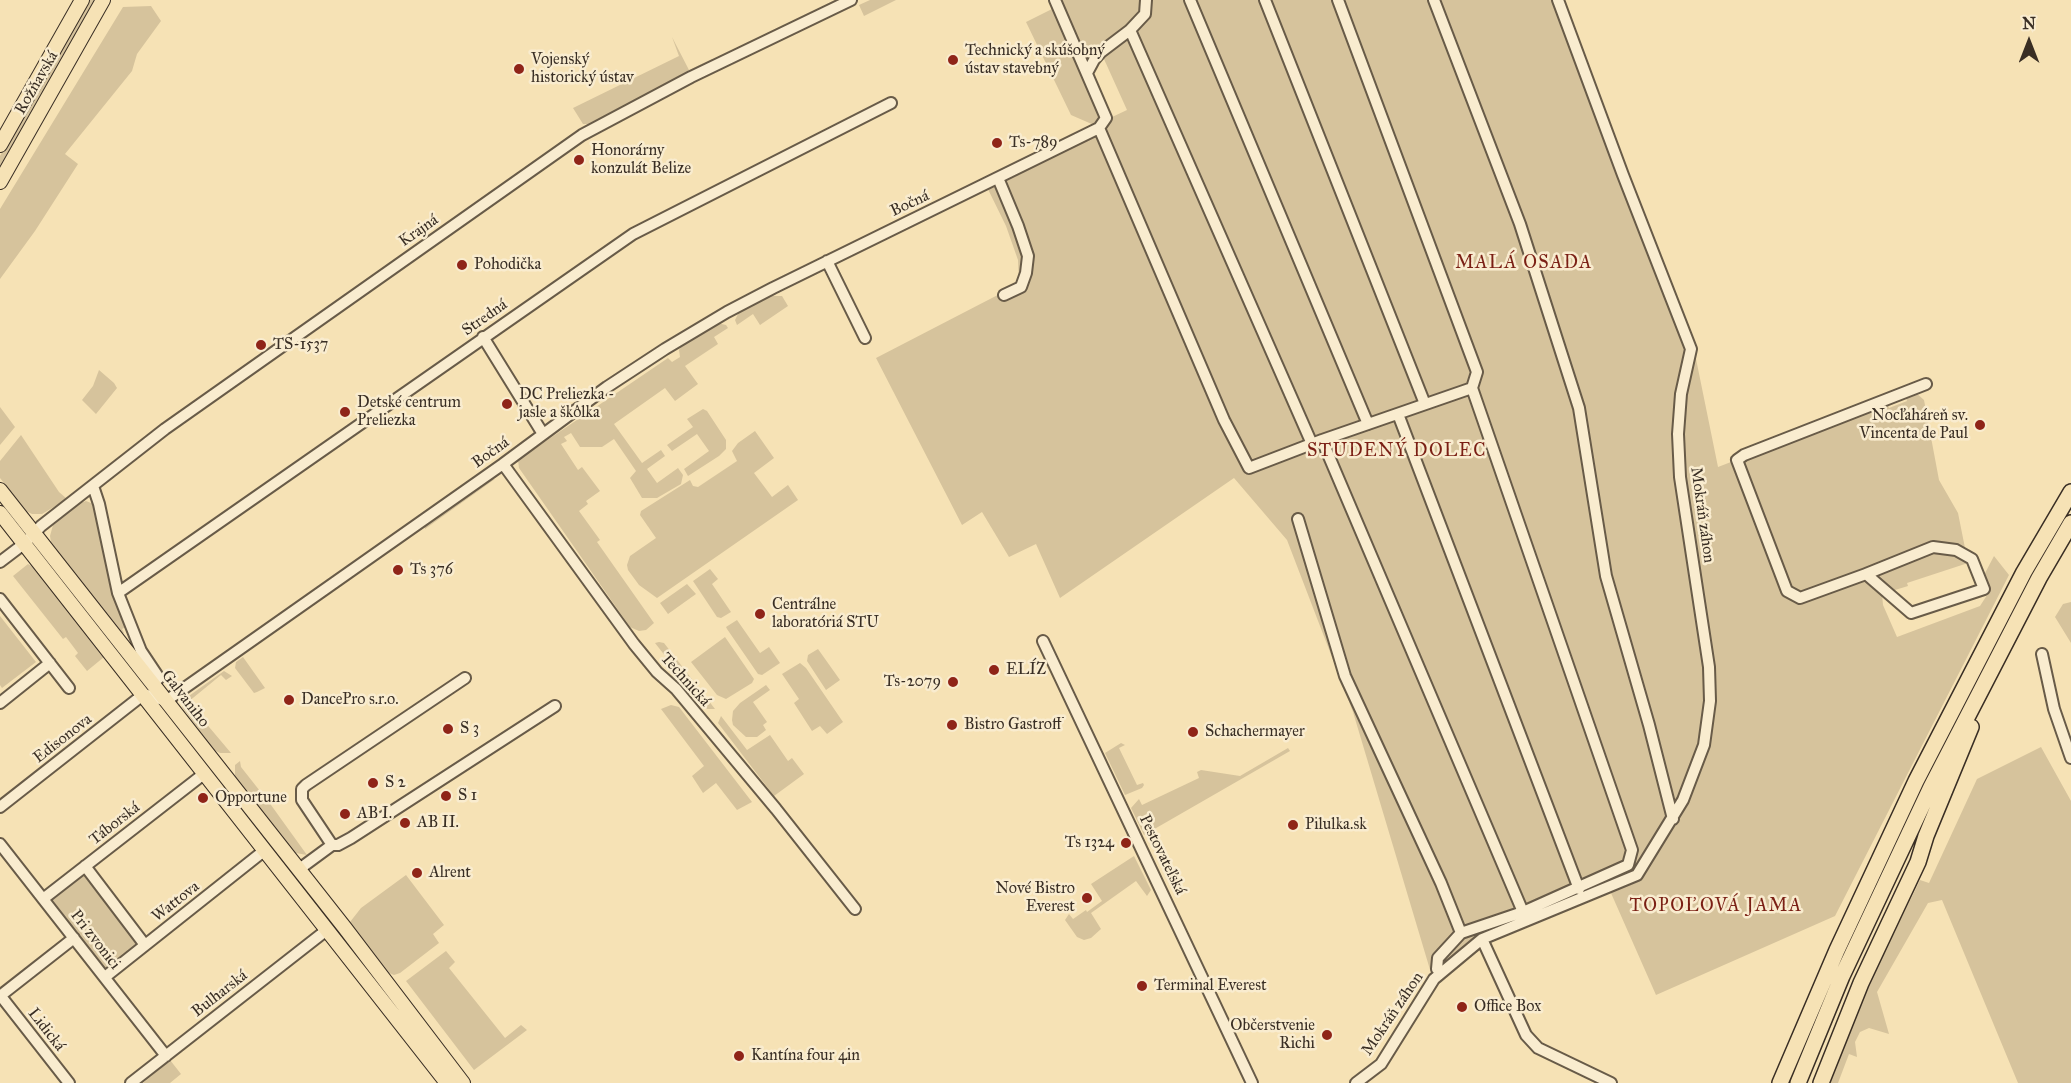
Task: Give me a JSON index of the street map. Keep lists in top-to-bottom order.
{
  "streets": {
    "main road": ["Rožňavská", "Galvaniho"],
    "street": [
      "Bočná",
      "Krajná",
      "Stredná",
      "Mokráň záhon",
      "Technická",
      "Edisonova",
      "Táborská",
      "Pestovateľská",
      "Wattova",
      "Pri zvonici",
      "Bulharská",
      "Lidická"
    ]
  },
  "crossings": [
    ["Bočná", "Technická"],
    ["Bočná", "Galvaniho"],
    ["Krajná", "Galvaniho"],
    ["Stredná", "Galvaniho"],
    ["Galvaniho", "Edisonova"],
    ["Galvaniho", "Táborská"],
    ["Galvaniho", "Wattova"],
    ["Galvaniho", "Bulharská"],
    ["Táborská", "Pri zvonici"],
    ["Wattova", "Pri zvonici"],
    ["Pri zvonici", "Bulharská"]
  ],
  "districts": ["MALÁ OSADA", "STUDENÝ DOLEC", "TOPOĽOVÁ JAMA"],
  "places": [
    "Technický a skúšobný ústav stavebný",
    "Vojenský historický ústav",
    "Ts-789",
    "Honorárny konzulát Belize",
    "Pohodička",
    "TS-1537",
    "DC Preliezka - jasle a škôlka",
    "Detské centrum Preliezka",
    "Nocľaháreň sv. Vincenta de Paul",
    "Ts 376",
    "Centrálne laboratóriá STU",
    "ELÍZ",
    "Ts-2079",
    "DancePro s.r.o.",
    "Bistro Gastroff",
    "S 3",
    "Schachermayer",
    "S 2",
    "S 1",
    "Opportune",
    "AB I.",
    "AB II.",
    "Pilulka.sk",
    "Ts 1324",
    "Alrent",
    "Nové Bistro Everest",
    "Terminal Everest",
    "Office Box",
    "Občerstvenie Richi",
    "Kantína four 4in"
  ],
  "north": "top"
}
